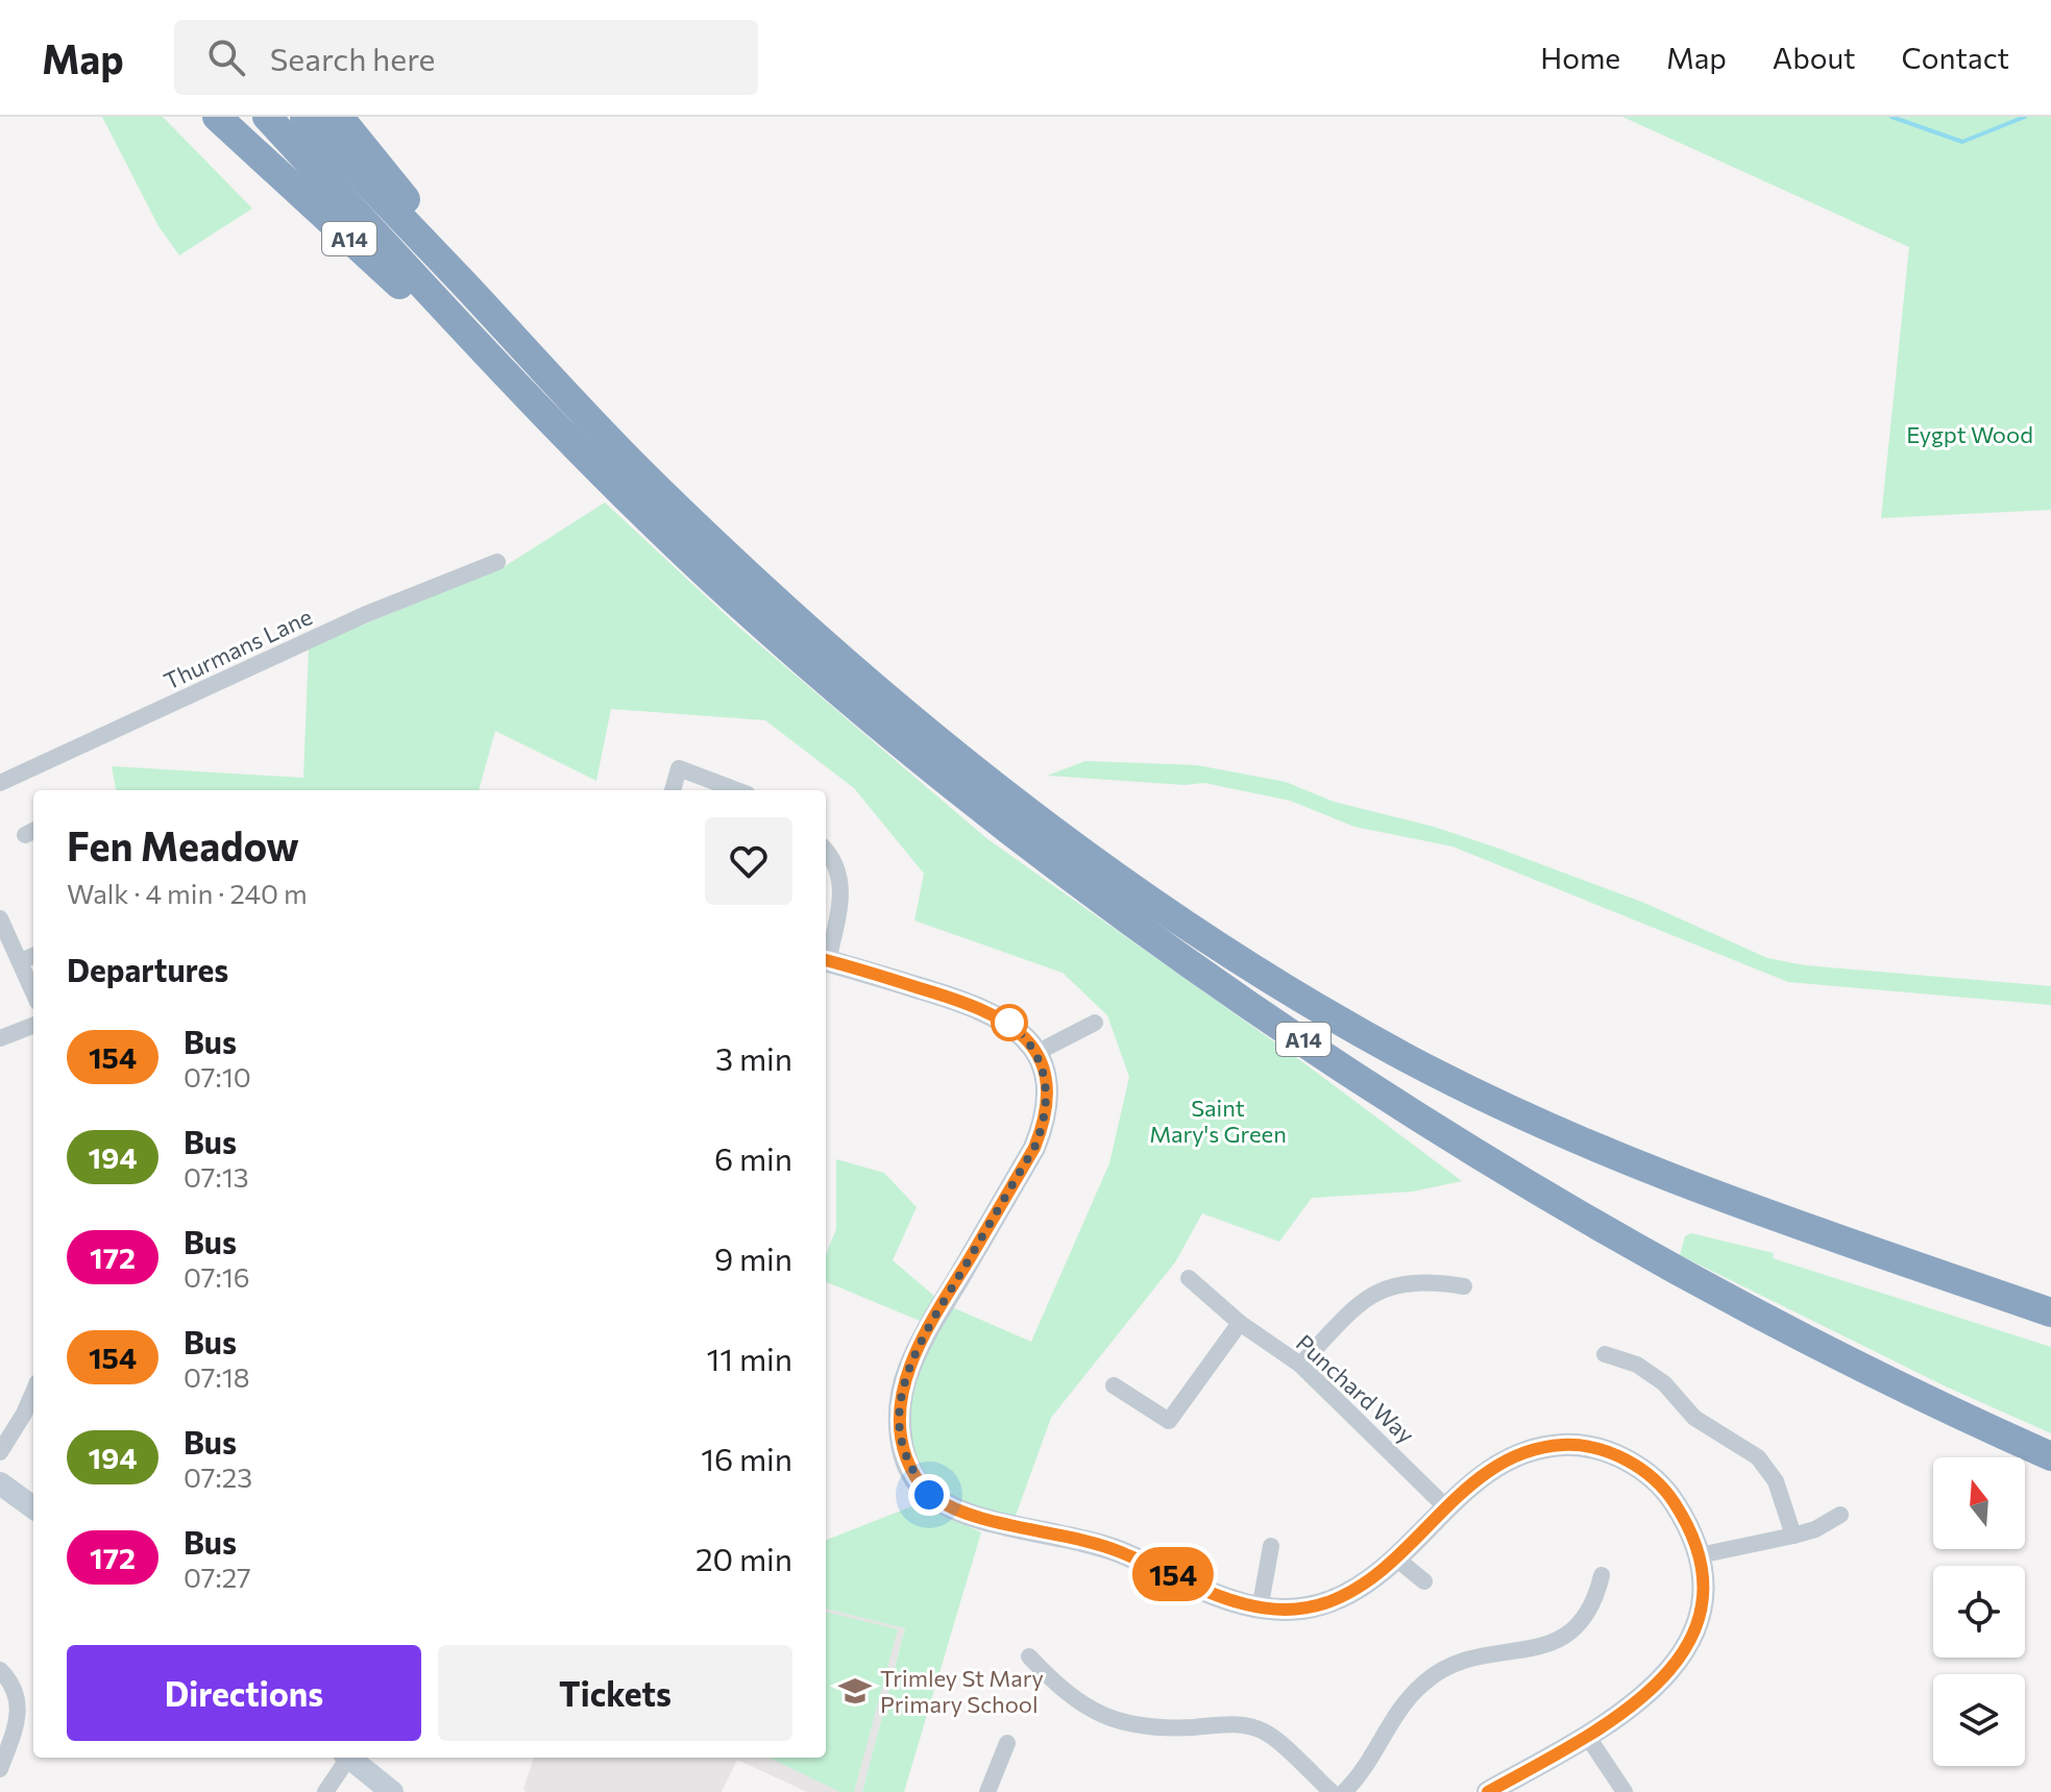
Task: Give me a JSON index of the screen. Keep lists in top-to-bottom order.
{
  "streets": {
    "highway": ["A14"],
    "street": ["Thurmans Lane", "Punchard Way"]
  },
  "parks": ["Eygpt Wood", "Saint Mary's Green"],
  "places": {
    "school or university": ["Trimley St Mary Primary School"]
  },
  "lines": ["bus line 154"],
  "north": "top",
  "page": {
    "header": "Map",
    "search": "Search here",
    "nav": [
      "Home",
      "Map",
      "About",
      "Contact"
    ],
    "on_map": "154",
    "heading": [
      ["Fen Meadow", "Walk · 4 min · 240 m"],
      "Departures"
    ],
    "list": [
      {
        "mark": "154",
        "name": "Bus",
        "note": "07:10",
        "value": "3 min"
      },
      {
        "mark": "194",
        "name": "Bus",
        "note": "07:13",
        "value": "6 min"
      },
      {
        "mark": "172",
        "name": "Bus",
        "note": "07:16",
        "value": "9 min"
      },
      {
        "mark": "154",
        "name": "Bus",
        "note": "07:18",
        "value": "11 min"
      },
      {
        "mark": "194",
        "name": "Bus",
        "note": "07:23",
        "value": "16 min"
      },
      {
        "mark": "172",
        "name": "Bus",
        "note": "07:27",
        "value": "20 min"
      }
    ],
    "buttons": ["Directions", "Tickets"]
  }
}
